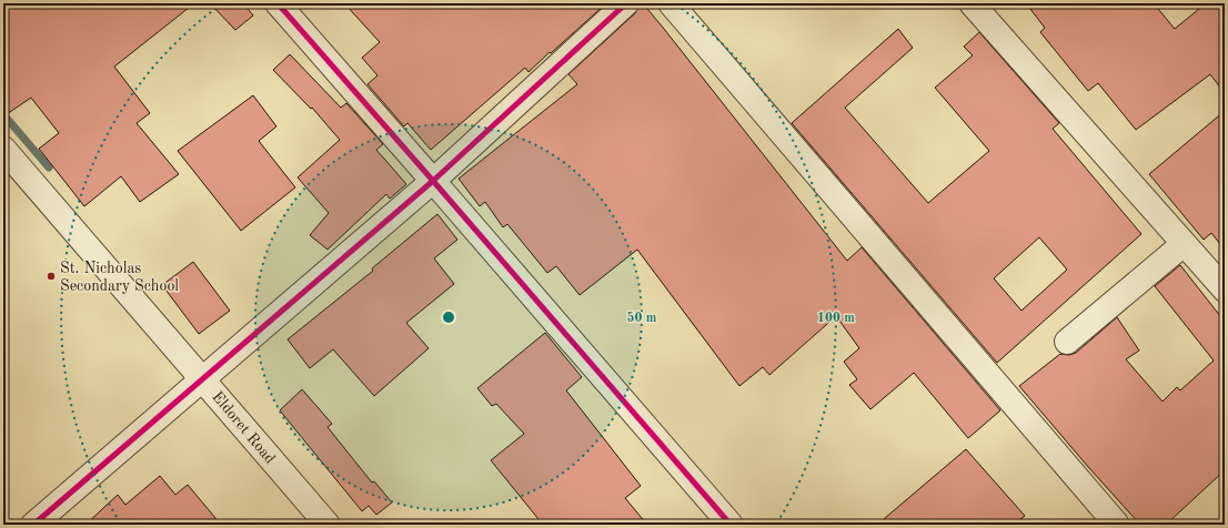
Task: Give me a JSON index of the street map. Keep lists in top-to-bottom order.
{
  "streets": {
    "street": ["Eldoret Road"]
  },
  "places": ["St. Nicholas Secondary School"],
  "rings": ["50 m", "100 m"]
}
